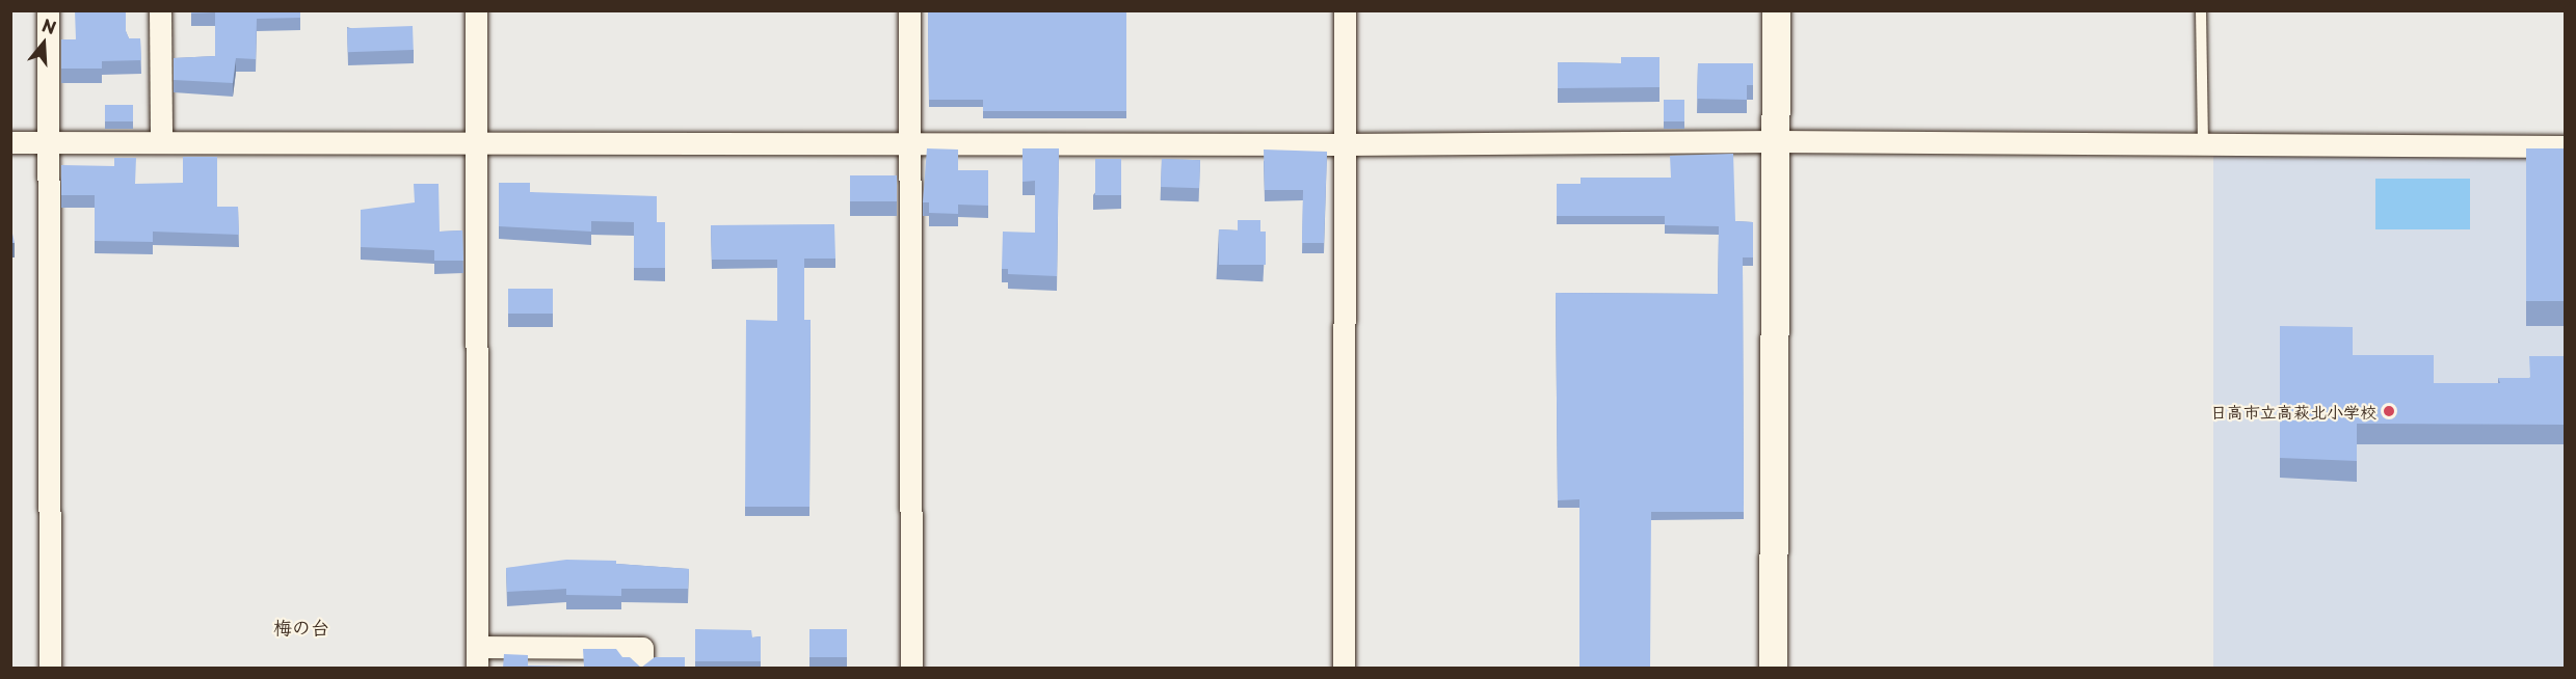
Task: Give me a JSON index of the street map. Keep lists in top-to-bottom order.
{
  "districts": ["梅の台"],
  "places": ["日高市立高萩北小学校"],
  "north": "top"
}
